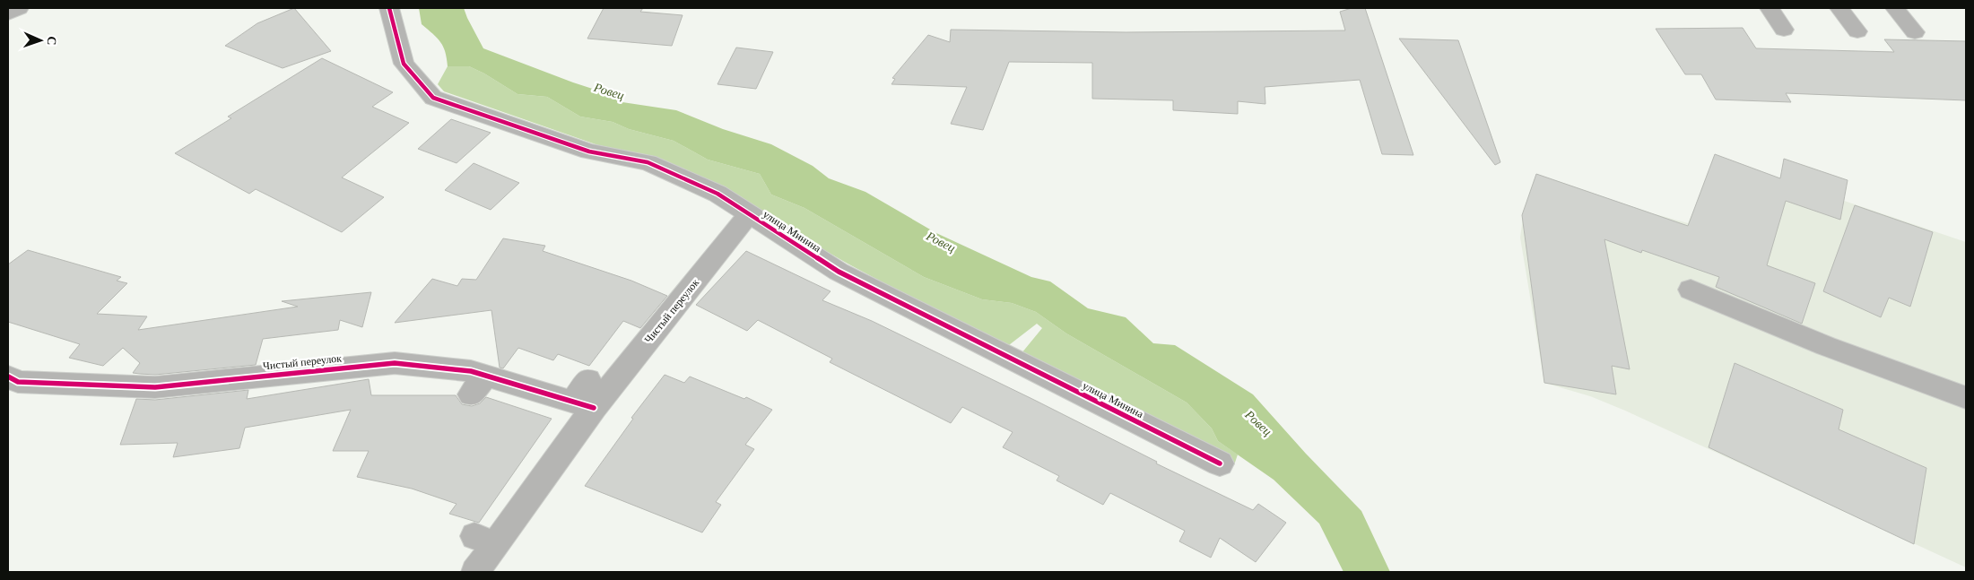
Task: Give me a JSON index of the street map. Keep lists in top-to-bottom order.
{
  "streets": {
    "street": ["улица Минина", "Чистый переулок"]
  },
  "crossings": [
    ["улица Минина", "Чистый переулок"]
  ],
  "water": ["Ровец"],
  "north": "right"
}
